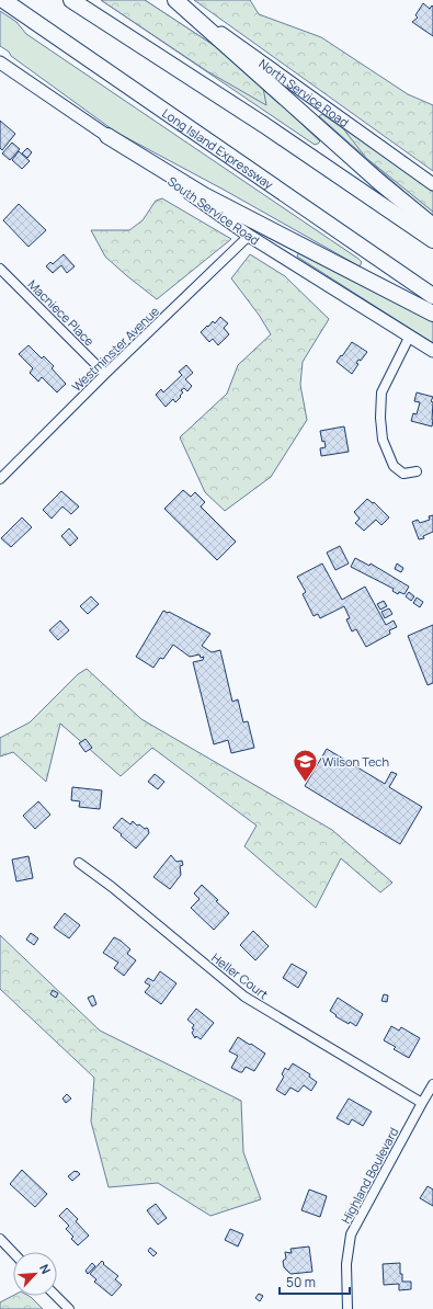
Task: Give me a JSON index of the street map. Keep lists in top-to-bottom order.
{
  "streets": {
    "highway": ["Long Island Expressway"],
    "main road": ["North Service Road", "South Service Road"],
    "street": [
      "Macniece Place",
      "Westminster Avenue",
      "Heller Court",
      "Highland Boulevard"
    ]
  },
  "crossings": [
    ["South Service Road", "Westminster Avenue"],
    ["Macniece Place", "Westminster Avenue"],
    ["Heller Court", "Highland Boulevard"]
  ],
  "places": {
    "school or university": ["Wilson Tech"]
  },
  "scale_bar": "50 m",
  "north": "top right"
}
